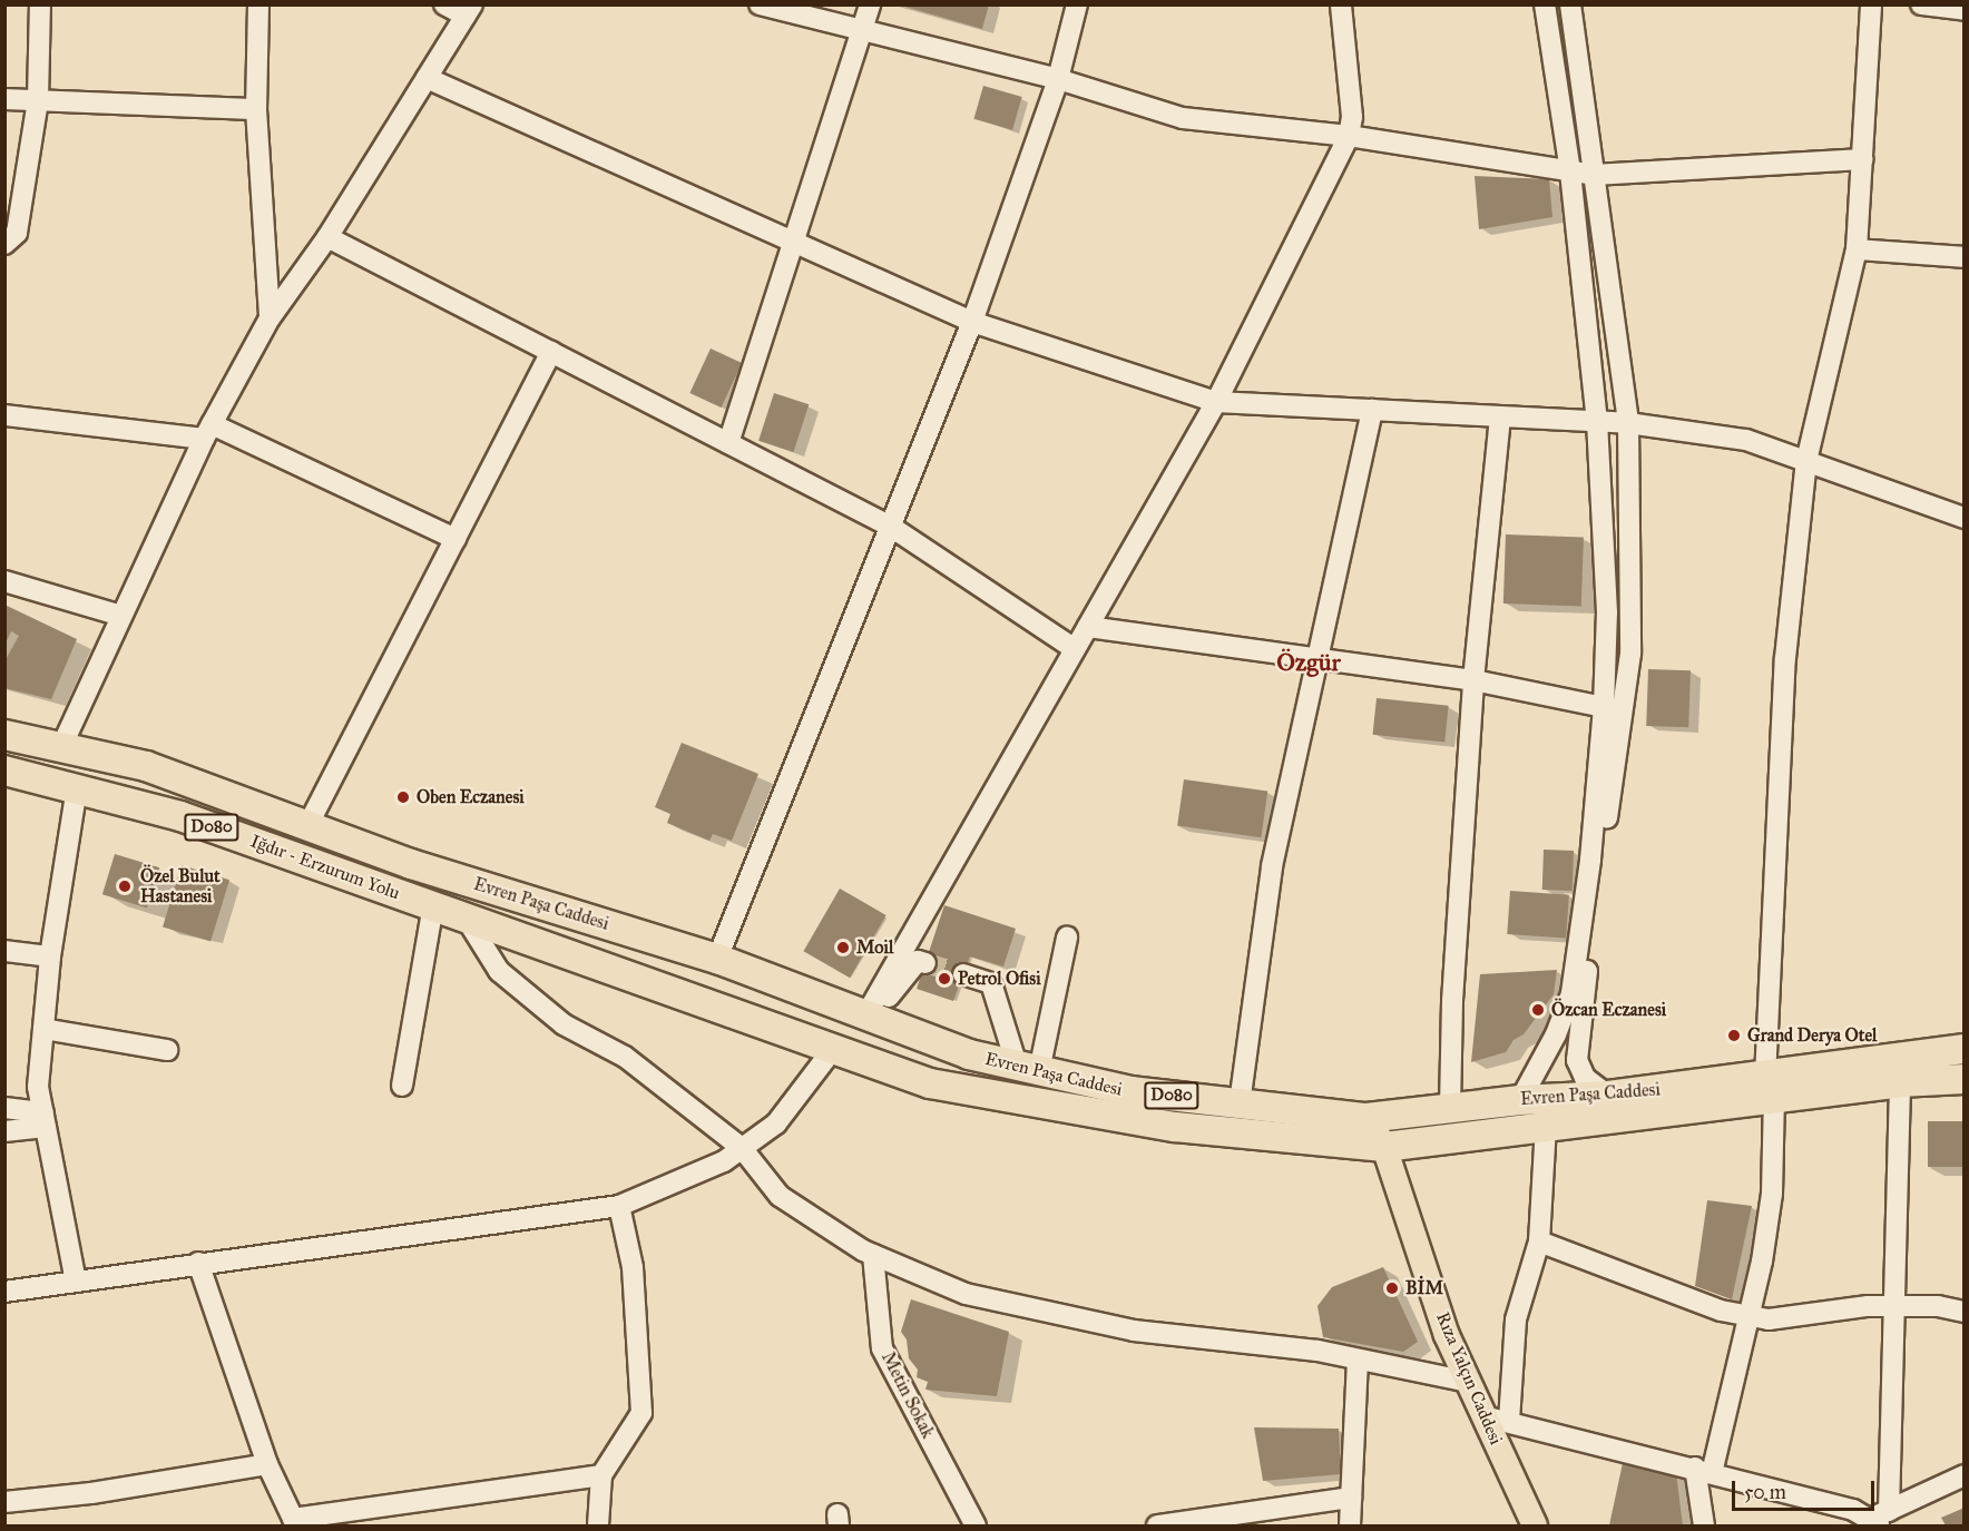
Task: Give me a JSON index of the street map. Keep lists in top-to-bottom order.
{
  "streets": {
    "highway": ["D080", "Iğdır - Erzurum Yolu", "Evren Paşa Caddesi"],
    "main road": ["Rıza Yalçın Caddesi"],
    "street": ["Metin Sokak"]
  },
  "crossings": [
    ["Iğdır - Erzurum Yolu", "Evren Paşa Caddesi"],
    ["Evren Paşa Caddesi", "Rıza Yalçın Caddesi"]
  ],
  "districts": ["Özgür"],
  "places": [
    "Oben Eczanesi",
    "Özel Bulut Hastanesi",
    "Moil",
    "Petrol Ofisi",
    "Özcan Eczanesi",
    "Grand Derya Otel",
    "BİM"
  ],
  "scale_bar": "50 m"
}
